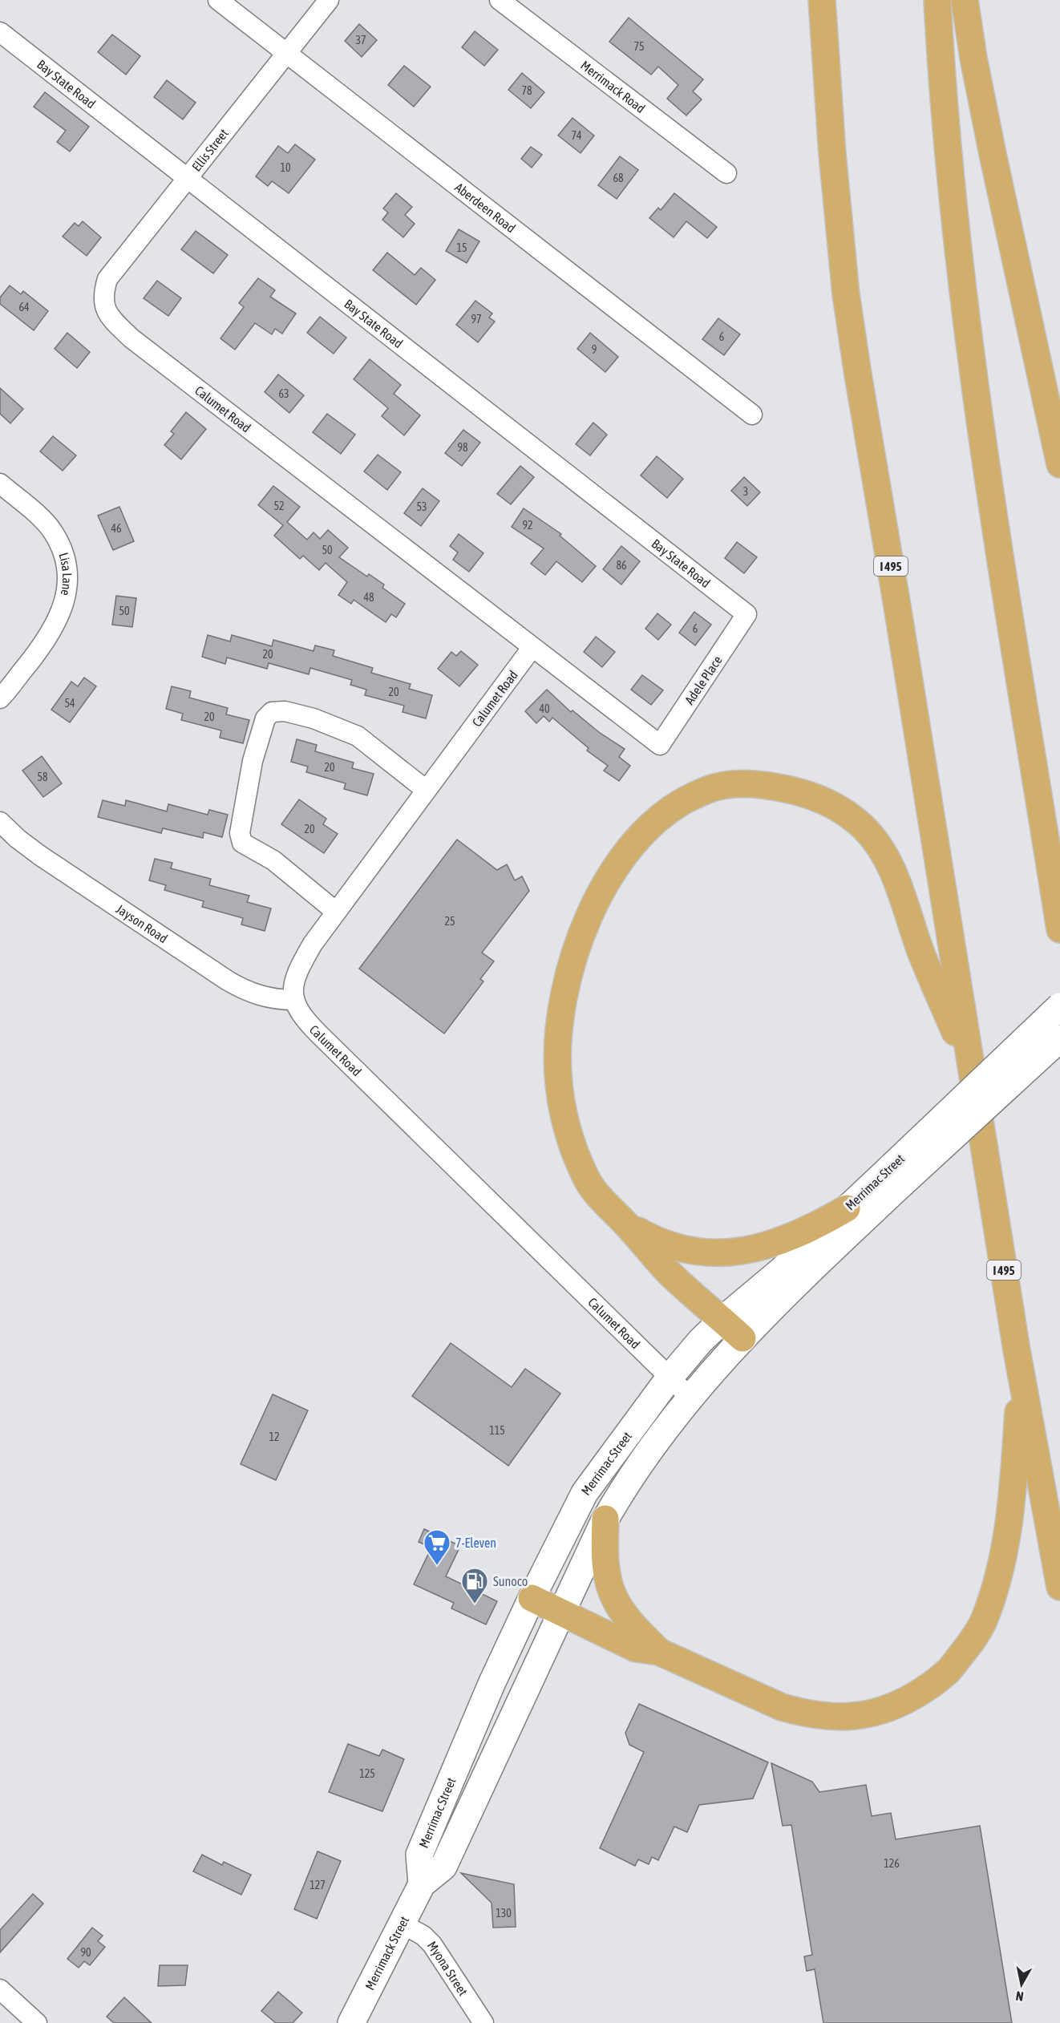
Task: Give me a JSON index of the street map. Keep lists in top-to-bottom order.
{
  "streets": {
    "highway": ["I 495"],
    "main road": ["Merrimac Street", "Merrimack Street"],
    "street": [
      "Bay State Road",
      "Merrimack Road",
      "Ellis Street",
      "Aberdeen Road",
      "Calumet Road",
      "Lisa Lane",
      "Adele Place",
      "Jayson Road",
      "Myona Street"
    ]
  },
  "crossings": [
    ["Bay State Road", "Ellis Street"],
    ["Bay State Road", "Adele Place"],
    ["Ellis Street", "Aberdeen Road"],
    ["Ellis Street", "Calumet Road"],
    ["Calumet Road", "Adele Place"],
    ["Calumet Road", "Jayson Road"],
    ["Calumet Road", "Merrimac Street"],
    ["Merrimac Street", "Merrimack Street"],
    ["Merrimack Street", "Myona Street"]
  ],
  "places": {
    "supermarket": ["7-Eleven"],
    "fuel station": ["Sunoco"]
  },
  "house_numbers": [
    "37",
    "75",
    "78",
    "74",
    "10",
    "68",
    "15",
    "64",
    "97",
    "6",
    "9",
    "63",
    "98",
    "3",
    "52",
    "53",
    "92",
    "46",
    "50",
    "86",
    "48",
    "50",
    "6",
    "20",
    "20",
    "54",
    "40",
    "20",
    "20",
    "58",
    "20",
    "25",
    "115",
    "12",
    "125",
    "126",
    "127",
    "130",
    "90"
  ],
  "north": "bottom"
}
